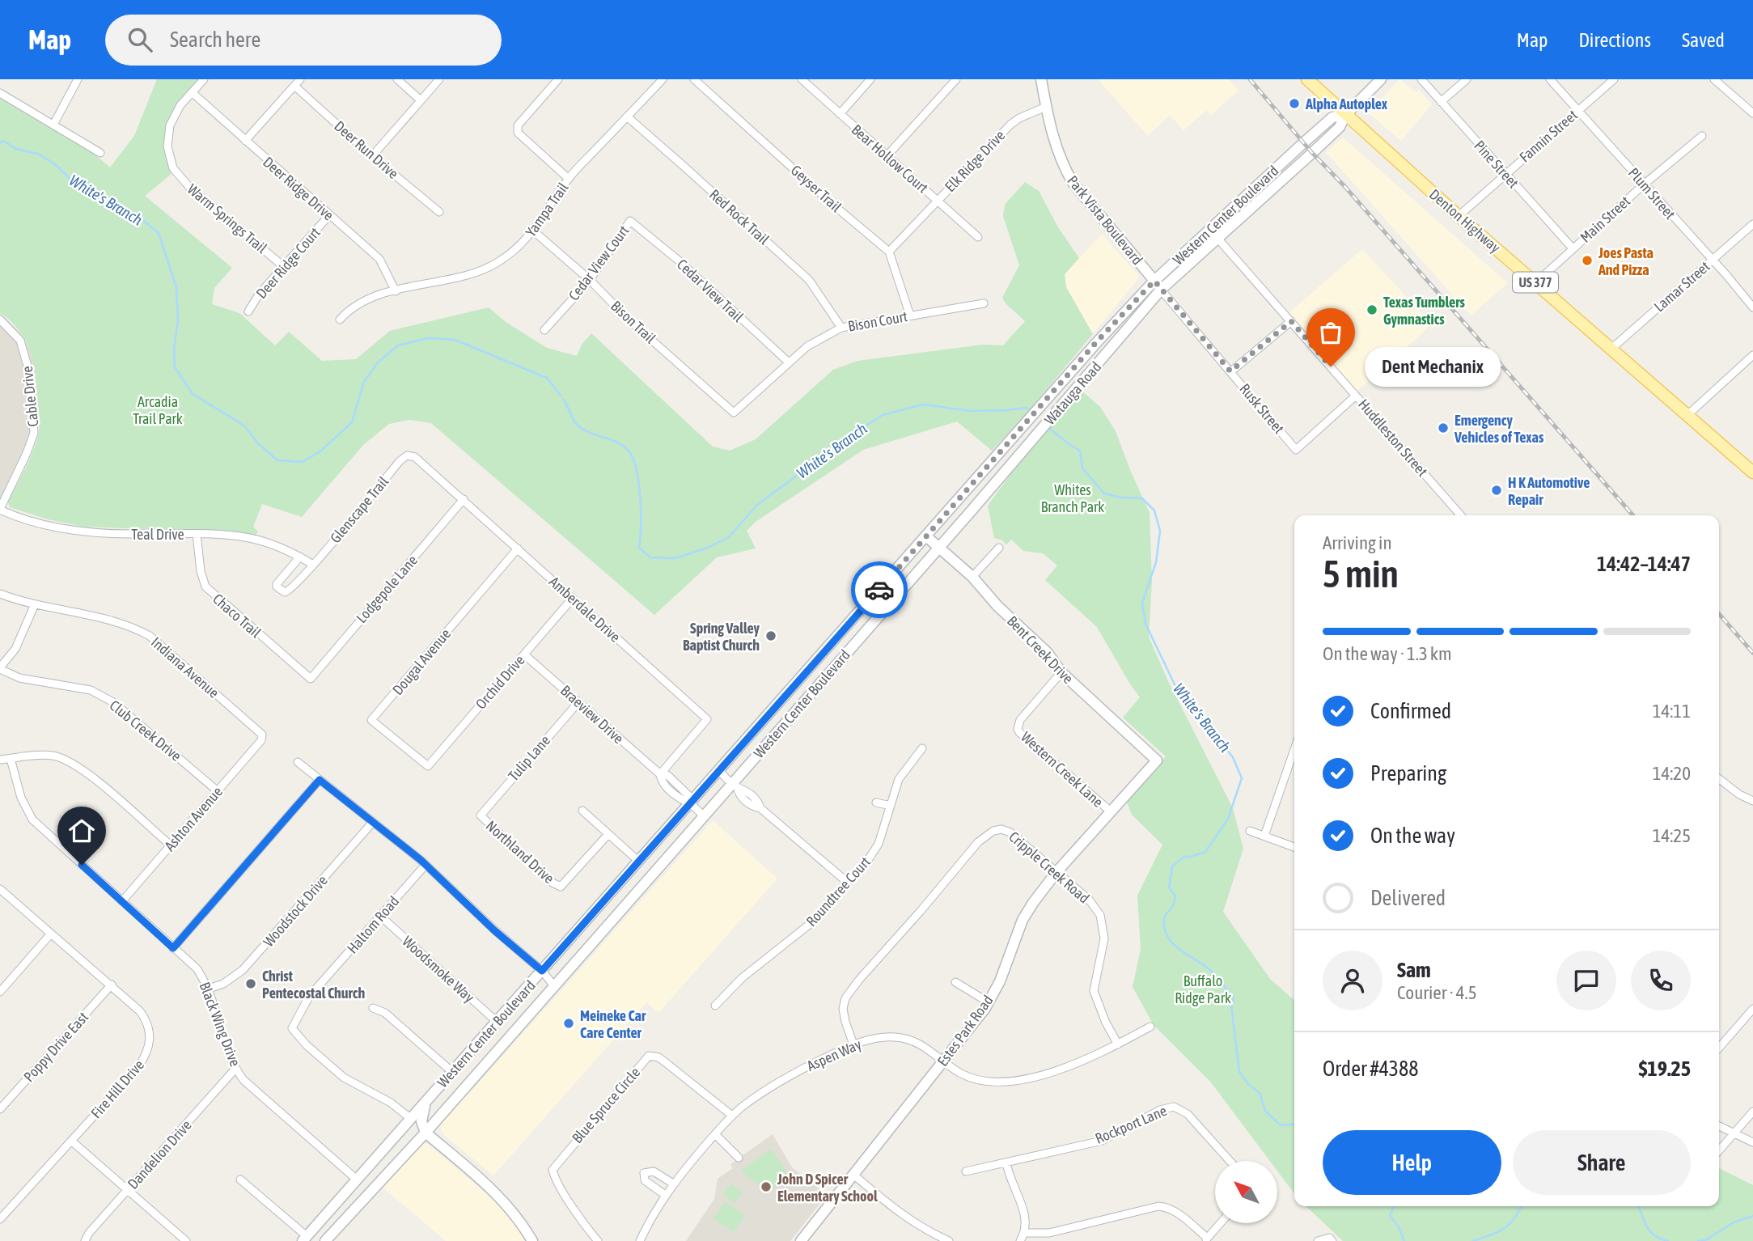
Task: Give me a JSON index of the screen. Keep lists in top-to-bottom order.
{
  "streets": {
    "main road": [
      "Western Center Boulevard",
      "Park Vista Boulevard",
      "Denton Highway",
      "US 377",
      "Watauga Road",
      "Bent Creek Drive",
      "Estes Park Road"
    ],
    "street": [
      "Fannin Street",
      "Deer Run Drive",
      "Bear Hollow Court",
      "Elk Ridge Drive",
      "Pine Street",
      "Deer Ridge Drive",
      "Geyser Trail",
      "Plum Street",
      "Yampa Trail",
      "Red Rock Trail",
      "Warm Springs Trail",
      "Main Street",
      "Deer Ridge Court",
      "Cedar View Court",
      "Lamar Street",
      "Cedar View Trail",
      "Bison Court",
      "Bison Trail",
      "Cable Drive",
      "Rusk Street",
      "Huddleston Street",
      "Glenscape Trail",
      "Teal Drive",
      "Lodgepole Lane",
      "Amberdale Drive",
      "Chaco Trail",
      "Dougal Avenue",
      "Indiana Avenue",
      "Orchid Drive",
      "Braeview Drive",
      "Club Creek Drive",
      "Tulip Lane",
      "Western Creek Lane",
      "Ashton Avenue",
      "Northland Drive",
      "Cripple Creek Road",
      "Roundtree Court",
      "Woodstock Drive",
      "Haltom Road",
      "Woodsmoke Way",
      "Black Wing Drive",
      "Poppy Drive East",
      "Aspen Way",
      "Fire Hill Drive",
      "Blue Spruce Circle",
      "Rockport Lane",
      "Dandelion Drive"
    ]
  },
  "crossings": [
    ["Fannin Street", "Pine Street"],
    ["Fannin Street", "Plum Street"],
    ["Fannin Street", "Denton Highway"],
    ["Bear Hollow Court", "Elk Ridge Drive"],
    ["Elk Ridge Drive", "Geyser Trail"],
    ["Elk Ridge Drive", "Park Vista Boulevard"],
    ["Pine Street", "Main Street"],
    ["Deer Ridge Drive", "Yampa Trail"],
    ["Deer Ridge Drive", "Warm Springs Trail"],
    ["Deer Ridge Drive", "Deer Ridge Court"],
    ["Plum Street", "Main Street"],
    ["Plum Street", "Lamar Street"],
    ["Yampa Trail", "Red Rock Trail"],
    ["Yampa Trail", "Bison Trail"],
    ["Western Center Boulevard", "Park Vista Boulevard"],
    ["Western Center Boulevard", "Denton Highway"],
    ["Western Center Boulevard", "Watauga Road"],
    ["Western Center Boulevard", "Huddleston Street"],
    ["Western Center Boulevard", "Bent Creek Drive"],
    ["Western Center Boulevard", "Braeview Drive"],
    ["Western Center Boulevard", "Haltom Road"],
    ["Western Center Boulevard", "Woodsmoke Way"],
    ["Western Center Boulevard", "Black Wing Drive"],
    ["Red Rock Trail", "Bison Court"],
    ["Warm Springs Trail", "Deer Ridge Court"],
    ["Main Street", "Denton Highway"],
    ["Park Vista Boulevard", "Watauga Road"],
    ["Park Vista Boulevard", "Rusk Street"],
    ["Denton Highway", "Lamar Street"],
    ["Denton Highway", "Watauga Road"],
    ["Cedar View Court", "Cedar View Trail"],
    ["Cedar View Court", "Bison Trail"],
    ["Cedar View Trail", "Bison Court"],
    ["Bison Court", "Bison Trail"],
    ["Watauga Road", "Rusk Street"],
    ["Watauga Road", "Huddleston Street"],
    ["Watauga Road", "Bent Creek Drive"],
    ["Cable Drive", "Teal Drive"],
    ["Rusk Street", "Huddleston Street"],
    ["Glenscape Trail", "Teal Drive"],
    ["Glenscape Trail", "Amberdale Drive"],
    ["Teal Drive", "Chaco Trail"],
    ["Lodgepole Lane", "Amberdale Drive"],
    ["Lodgepole Lane", "Chaco Trail"],
    ["Amberdale Drive", "Dougal Avenue"],
    ["Amberdale Drive", "Orchid Drive"],
    ["Amberdale Drive", "Braeview Drive"],
    ["Bent Creek Drive", "Western Creek Lane"],
    ["Bent Creek Drive", "Estes Park Road"],
    ["Dougal Avenue", "Orchid Drive"],
    ["Indiana Avenue", "Ashton Avenue"],
    ["Orchid Drive", "Braeview Drive"],
    ["Braeview Drive", "Tulip Lane"],
    ["Club Creek Drive", "Ashton Avenue"],
    ["Tulip Lane", "Northland Drive"],
    ["Western Creek Lane", "Estes Park Road"],
    ["Ashton Avenue", "Black Wing Drive"],
    ["Cripple Creek Road", "Estes Park Road"],
    ["Cripple Creek Road", "Aspen Way"],
    ["Woodstock Drive", "Black Wing Drive"],
    ["Haltom Road", "Woodsmoke Way"],
    ["Black Wing Drive", "Dandelion Drive"],
    ["Estes Park Road", "Aspen Way"],
    ["Poppy Drive East", "Fire Hill Drive"],
    ["Aspen Way", "Blue Spruce Circle"]
  ],
  "water": ["White's Branch"],
  "parks": ["Arcadia Trail Park", "Whites Branch Park", "Buffalo Ridge Park"],
  "places": [
    "Alpha Autoplex",
    "Joes Pasta And Pizza",
    "Texas Tumblers Gymnastics",
    "Dent Mechanix",
    "Emergency Vehicles of Texas",
    "H K Automotive Repair",
    "Spring Valley Baptist Church",
    "Christ Pentecostal Church",
    "Meineke Car Care Center",
    "John D Spicer Elementary School"
  ],
  "north": "top left",
  "page": {
    "header": "Map",
    "search": "Search here",
    "nav": ["Map", "Directions", "Saved"],
    "bubble": "Dent Mechanix",
    "heading": ["5 min", "Arriving in", "14:42–14:47"],
    "panel": [
      "Sam",
      "Courier · 4.5",
      "Order #4388",
      "$19.25"
    ],
    "bar": "On the way · 1.3 km",
    "list": [
      ["Confirmed", "14:11"],
      ["Preparing", "14:20"],
      ["On the way", "14:25"],
      "Delivered"
    ],
    "buttons": ["Help", "Share"]
  }
}
